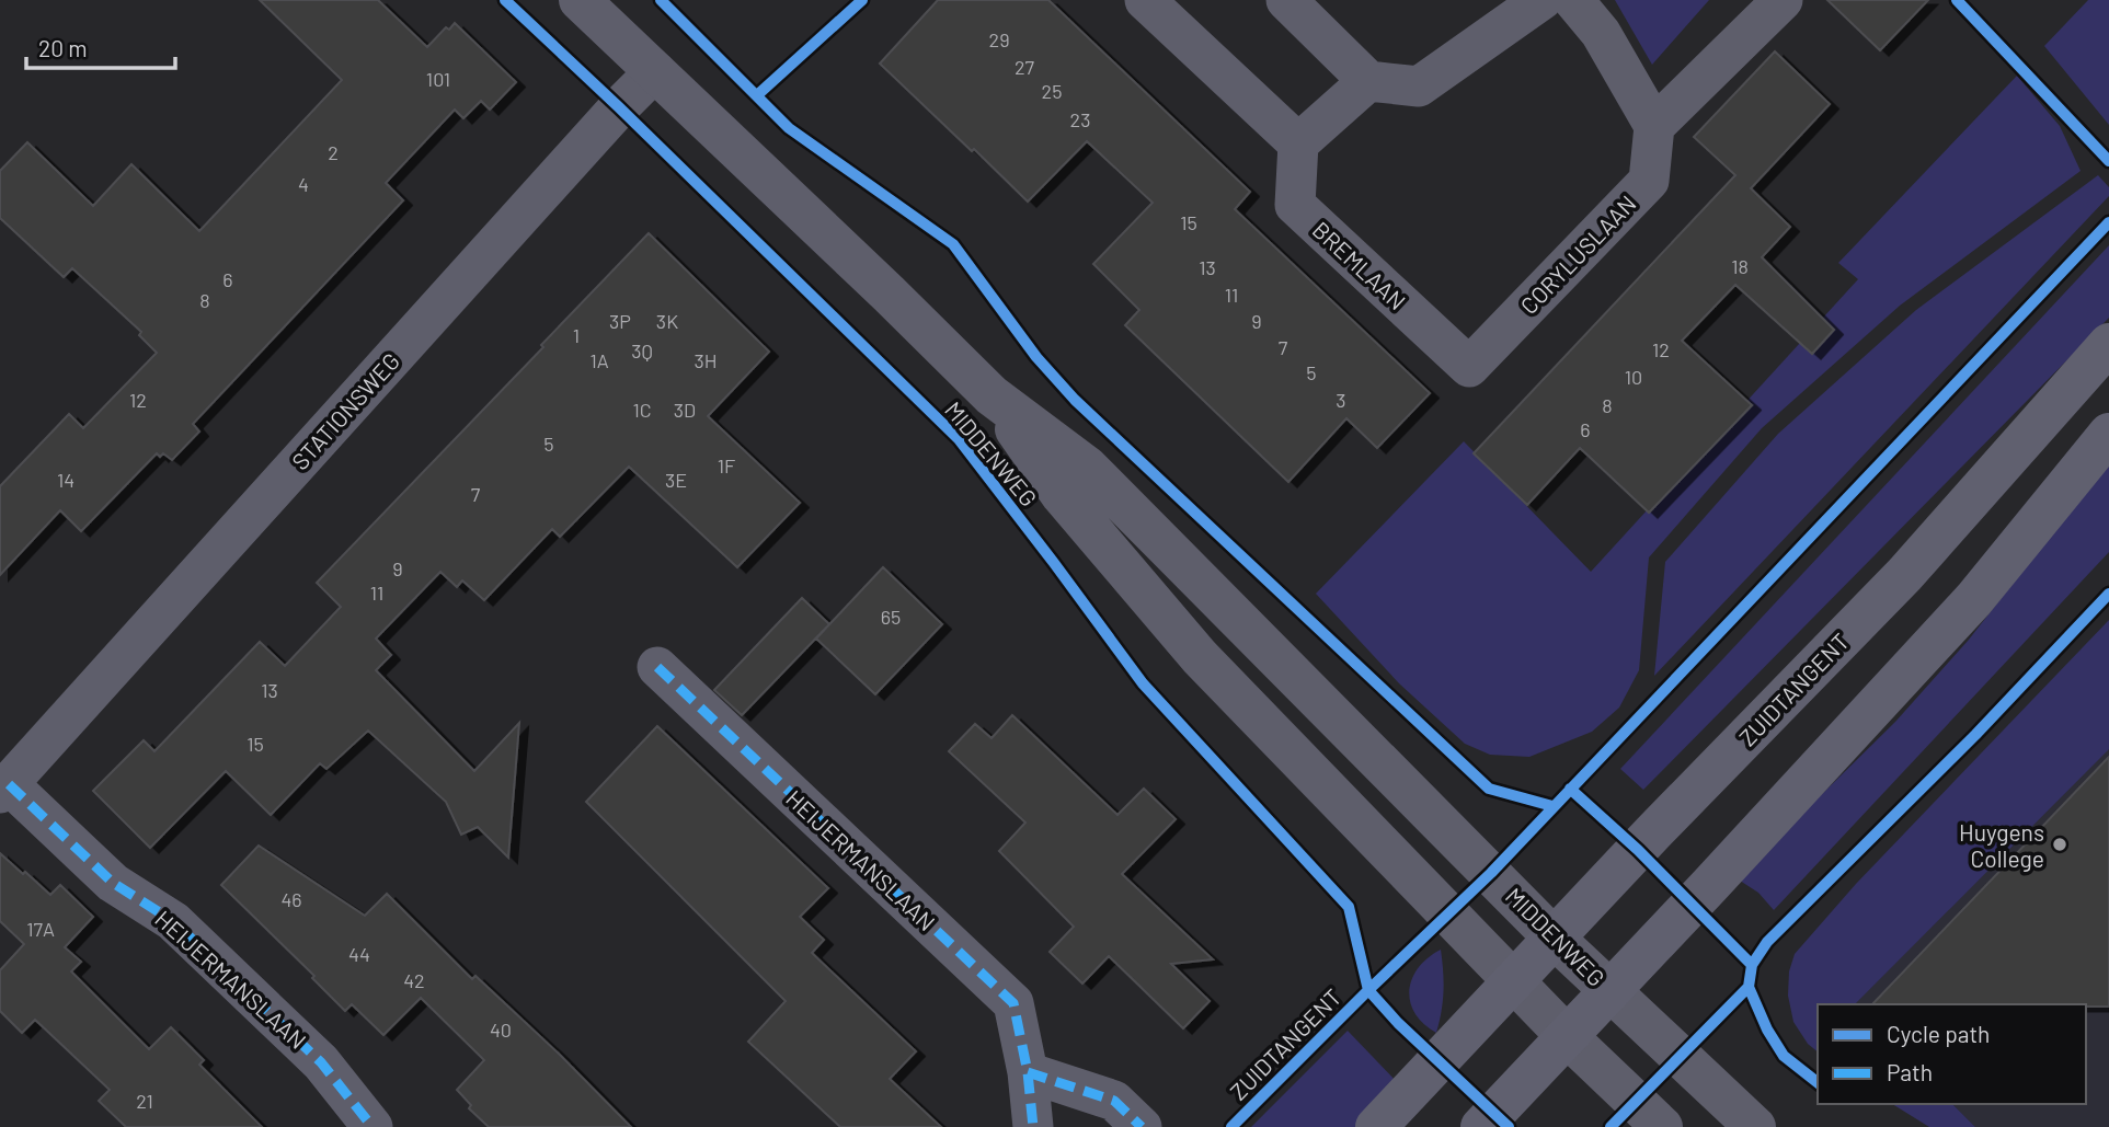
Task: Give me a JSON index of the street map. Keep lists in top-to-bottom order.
{
  "streets": {
    "main road": ["ZUIDTANGENT"],
    "street": [
      "CORYLUSLAAN",
      "BREMLAAN",
      "STATIONSWEG",
      "MIDDENWEG",
      "HEIJERMANSLAAN"
    ]
  },
  "crossings": [
    ["CORYLUSLAAN", "BREMLAAN"],
    ["STATIONSWEG", "MIDDENWEG"],
    ["STATIONSWEG", "HEIJERMANSLAAN"],
    ["MIDDENWEG", "ZUIDTANGENT"]
  ],
  "places": ["Huygens College"],
  "house_numbers": [
    "29",
    "27",
    "101",
    "25",
    "23",
    "2",
    "4",
    "15",
    "18",
    "13",
    "6",
    "11",
    "8",
    "3P",
    "3K",
    "9",
    "1",
    "7",
    "12",
    "3Q",
    "1A",
    "3H",
    "5",
    "10",
    "12",
    "3",
    "8",
    "1C",
    "3D",
    "6",
    "5",
    "1F",
    "14",
    "3E",
    "7",
    "9",
    "11",
    "65",
    "13",
    "15",
    "46",
    "17A",
    "44",
    "42",
    "40",
    "21"
  ],
  "legend": ["Cycle path", "Path"],
  "scale_bar": "20 m"
}
